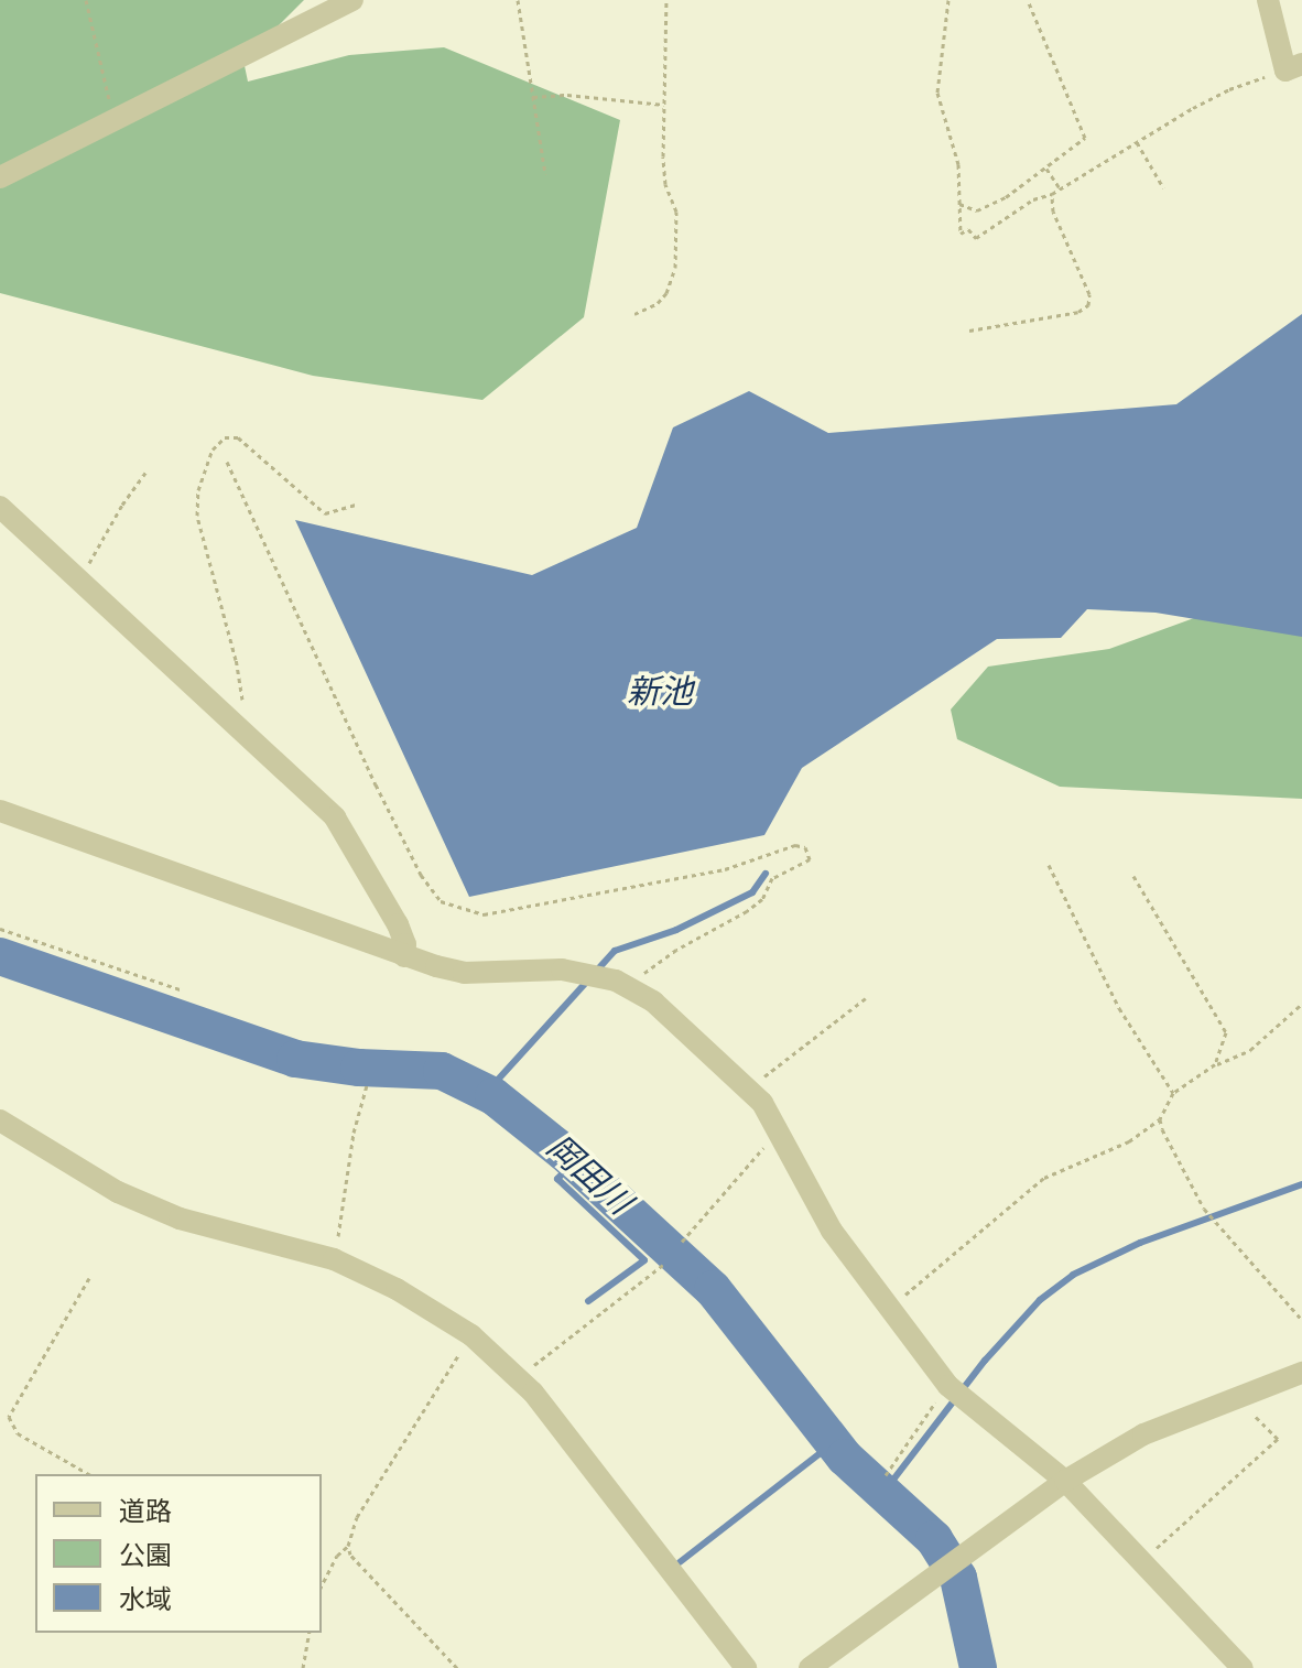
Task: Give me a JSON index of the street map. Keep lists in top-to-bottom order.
{
  "water": ["新池", "岡田川"],
  "legend": ["道路", "公園", "水域"]
}
